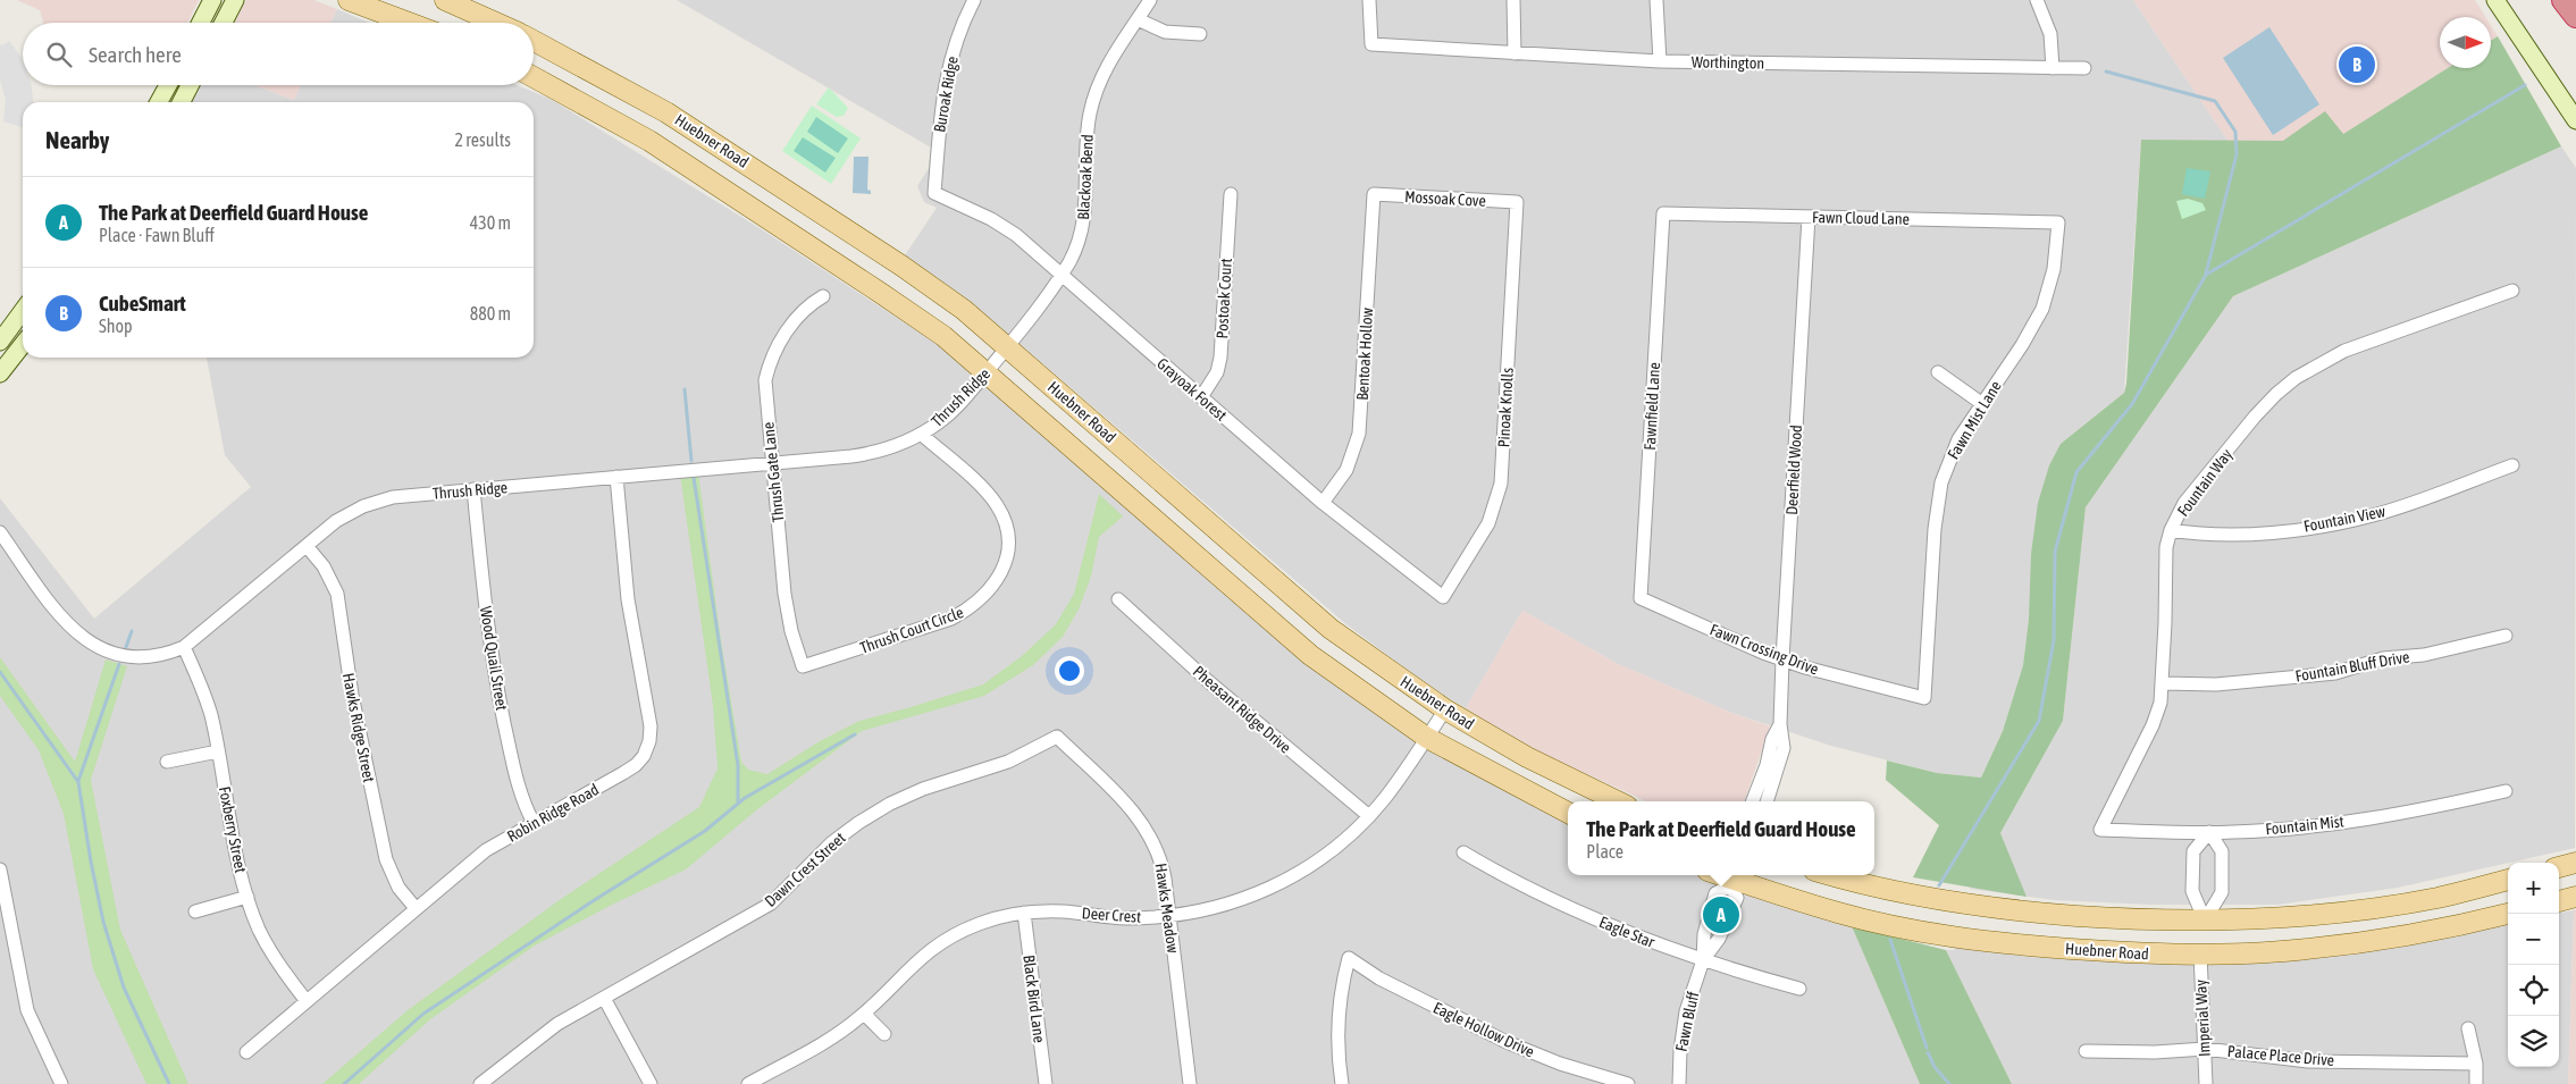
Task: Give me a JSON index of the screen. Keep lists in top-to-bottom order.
{
  "streets": {
    "main road": ["Huebner Road"],
    "street": [
      "Worthington",
      "Buroak Ridge",
      "Blackoak Bend",
      "Mossoak Cove",
      "Fawn Cloud Lane",
      "Postoak Court",
      "Bentoak Hollow",
      "Grayoak Forest",
      "Thrush Ridge",
      "Fawnfield Lane",
      "Pinoak Knolls",
      "Fawn Mist Lane",
      "Deerfield Wood",
      "Thrush Gate Lane",
      "Fountain Way",
      "Fountain View",
      "Thrush Court Circle",
      "Fawn Crossing Drive",
      "Wood Quail Street",
      "Fountain Bluff Drive",
      "Pheasant Ridge Drive",
      "Hawks Ridge Street",
      "Robin Ridge Road",
      "Fountain Mist",
      "Foxberry Street",
      "Dawn Crest Street",
      "Hawks Meadow",
      "Deer Crest",
      "Eagle Star",
      "Black Bird Lane",
      "Imperial Way",
      "Fawn Bluff",
      "Eagle Hollow Drive",
      "Palace Place Drive"
    ]
  },
  "crossings": [
    ["Buroak Ridge", "Grayoak Forest"],
    ["Huebner Road", "Blackoak Bend"],
    ["Huebner Road", "Thrush Ridge"],
    ["Huebner Road", "Deer Crest"],
    ["Huebner Road", "Imperial Way"],
    ["Huebner Road", "Fawn Bluff"],
    ["Blackoak Bend", "Grayoak Forest"],
    ["Blackoak Bend", "Thrush Ridge"],
    ["Mossoak Cove", "Bentoak Hollow"],
    ["Mossoak Cove", "Pinoak Knolls"],
    ["Fawn Cloud Lane", "Fawnfield Lane"],
    ["Fawn Cloud Lane", "Fawn Mist Lane"],
    ["Fawn Cloud Lane", "Deerfield Wood"],
    ["Postoak Court", "Grayoak Forest"],
    ["Bentoak Hollow", "Grayoak Forest"],
    ["Grayoak Forest", "Pinoak Knolls"],
    ["Thrush Ridge", "Thrush Gate Lane"],
    ["Thrush Ridge", "Thrush Court Circle"],
    ["Thrush Ridge", "Wood Quail Street"],
    ["Thrush Ridge", "Hawks Ridge Street"],
    ["Thrush Ridge", "Robin Ridge Road"],
    ["Thrush Ridge", "Foxberry Street"],
    ["Fawnfield Lane", "Fawn Crossing Drive"],
    ["Fawn Mist Lane", "Fawn Crossing Drive"],
    ["Deerfield Wood", "Fawn Crossing Drive"],
    ["Thrush Gate Lane", "Thrush Court Circle"],
    ["Fountain Way", "Fountain View"],
    ["Fountain Way", "Fountain Bluff Drive"],
    ["Fountain Way", "Fountain Mist"],
    ["Wood Quail Street", "Robin Ridge Road"],
    ["Pheasant Ridge Drive", "Deer Crest"],
    ["Hawks Ridge Street", "Robin Ridge Road"],
    ["Robin Ridge Road", "Foxberry Street"],
    ["Dawn Crest Street", "Hawks Meadow"],
    ["Hawks Meadow", "Deer Crest"],
    ["Deer Crest", "Black Bird Lane"],
    ["Eagle Star", "Fawn Bluff"],
    ["Imperial Way", "Palace Place Drive"]
  ],
  "north": "right",
  "page": {
    "search": "Search here",
    "pins": ["B", "A"],
    "heading": ["Nearby", "2 results"],
    "list": [
      {
        "mark": "A",
        "name": "The Park at Deerfield Guard House",
        "note": "Place · Fawn Bluff",
        "value": "430 m"
      },
      {
        "mark": "B",
        "name": "CubeSmart",
        "note": "Shop",
        "value": "880 m"
      }
    ],
    "popup": ["The Park at Deerfield Guard House", "Place"],
    "map_buttons": ["+", "−"]
  }
}
